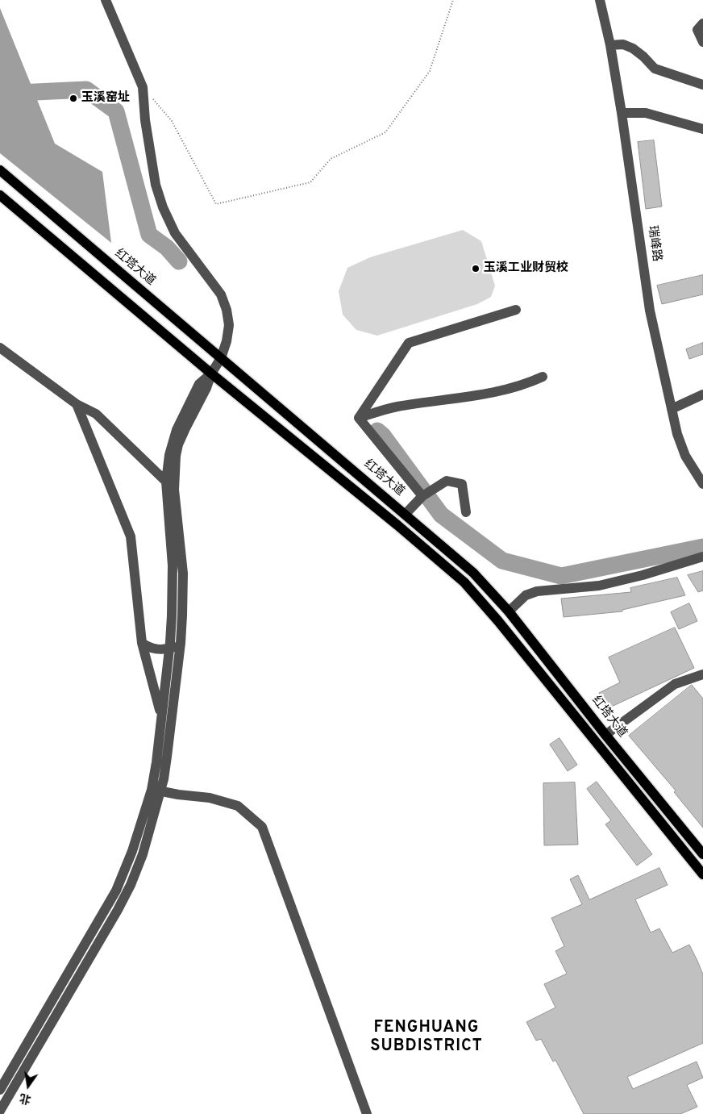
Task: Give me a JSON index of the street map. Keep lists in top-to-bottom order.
{
  "streets": {
    "main road": ["红塔大道"],
    "street": ["瑞峰路"]
  },
  "districts": ["FENGHUANG SUBDISTRICT"],
  "places": ["玉溪窑址", "玉溪工业财贸校"],
  "north": "bottom"
}
